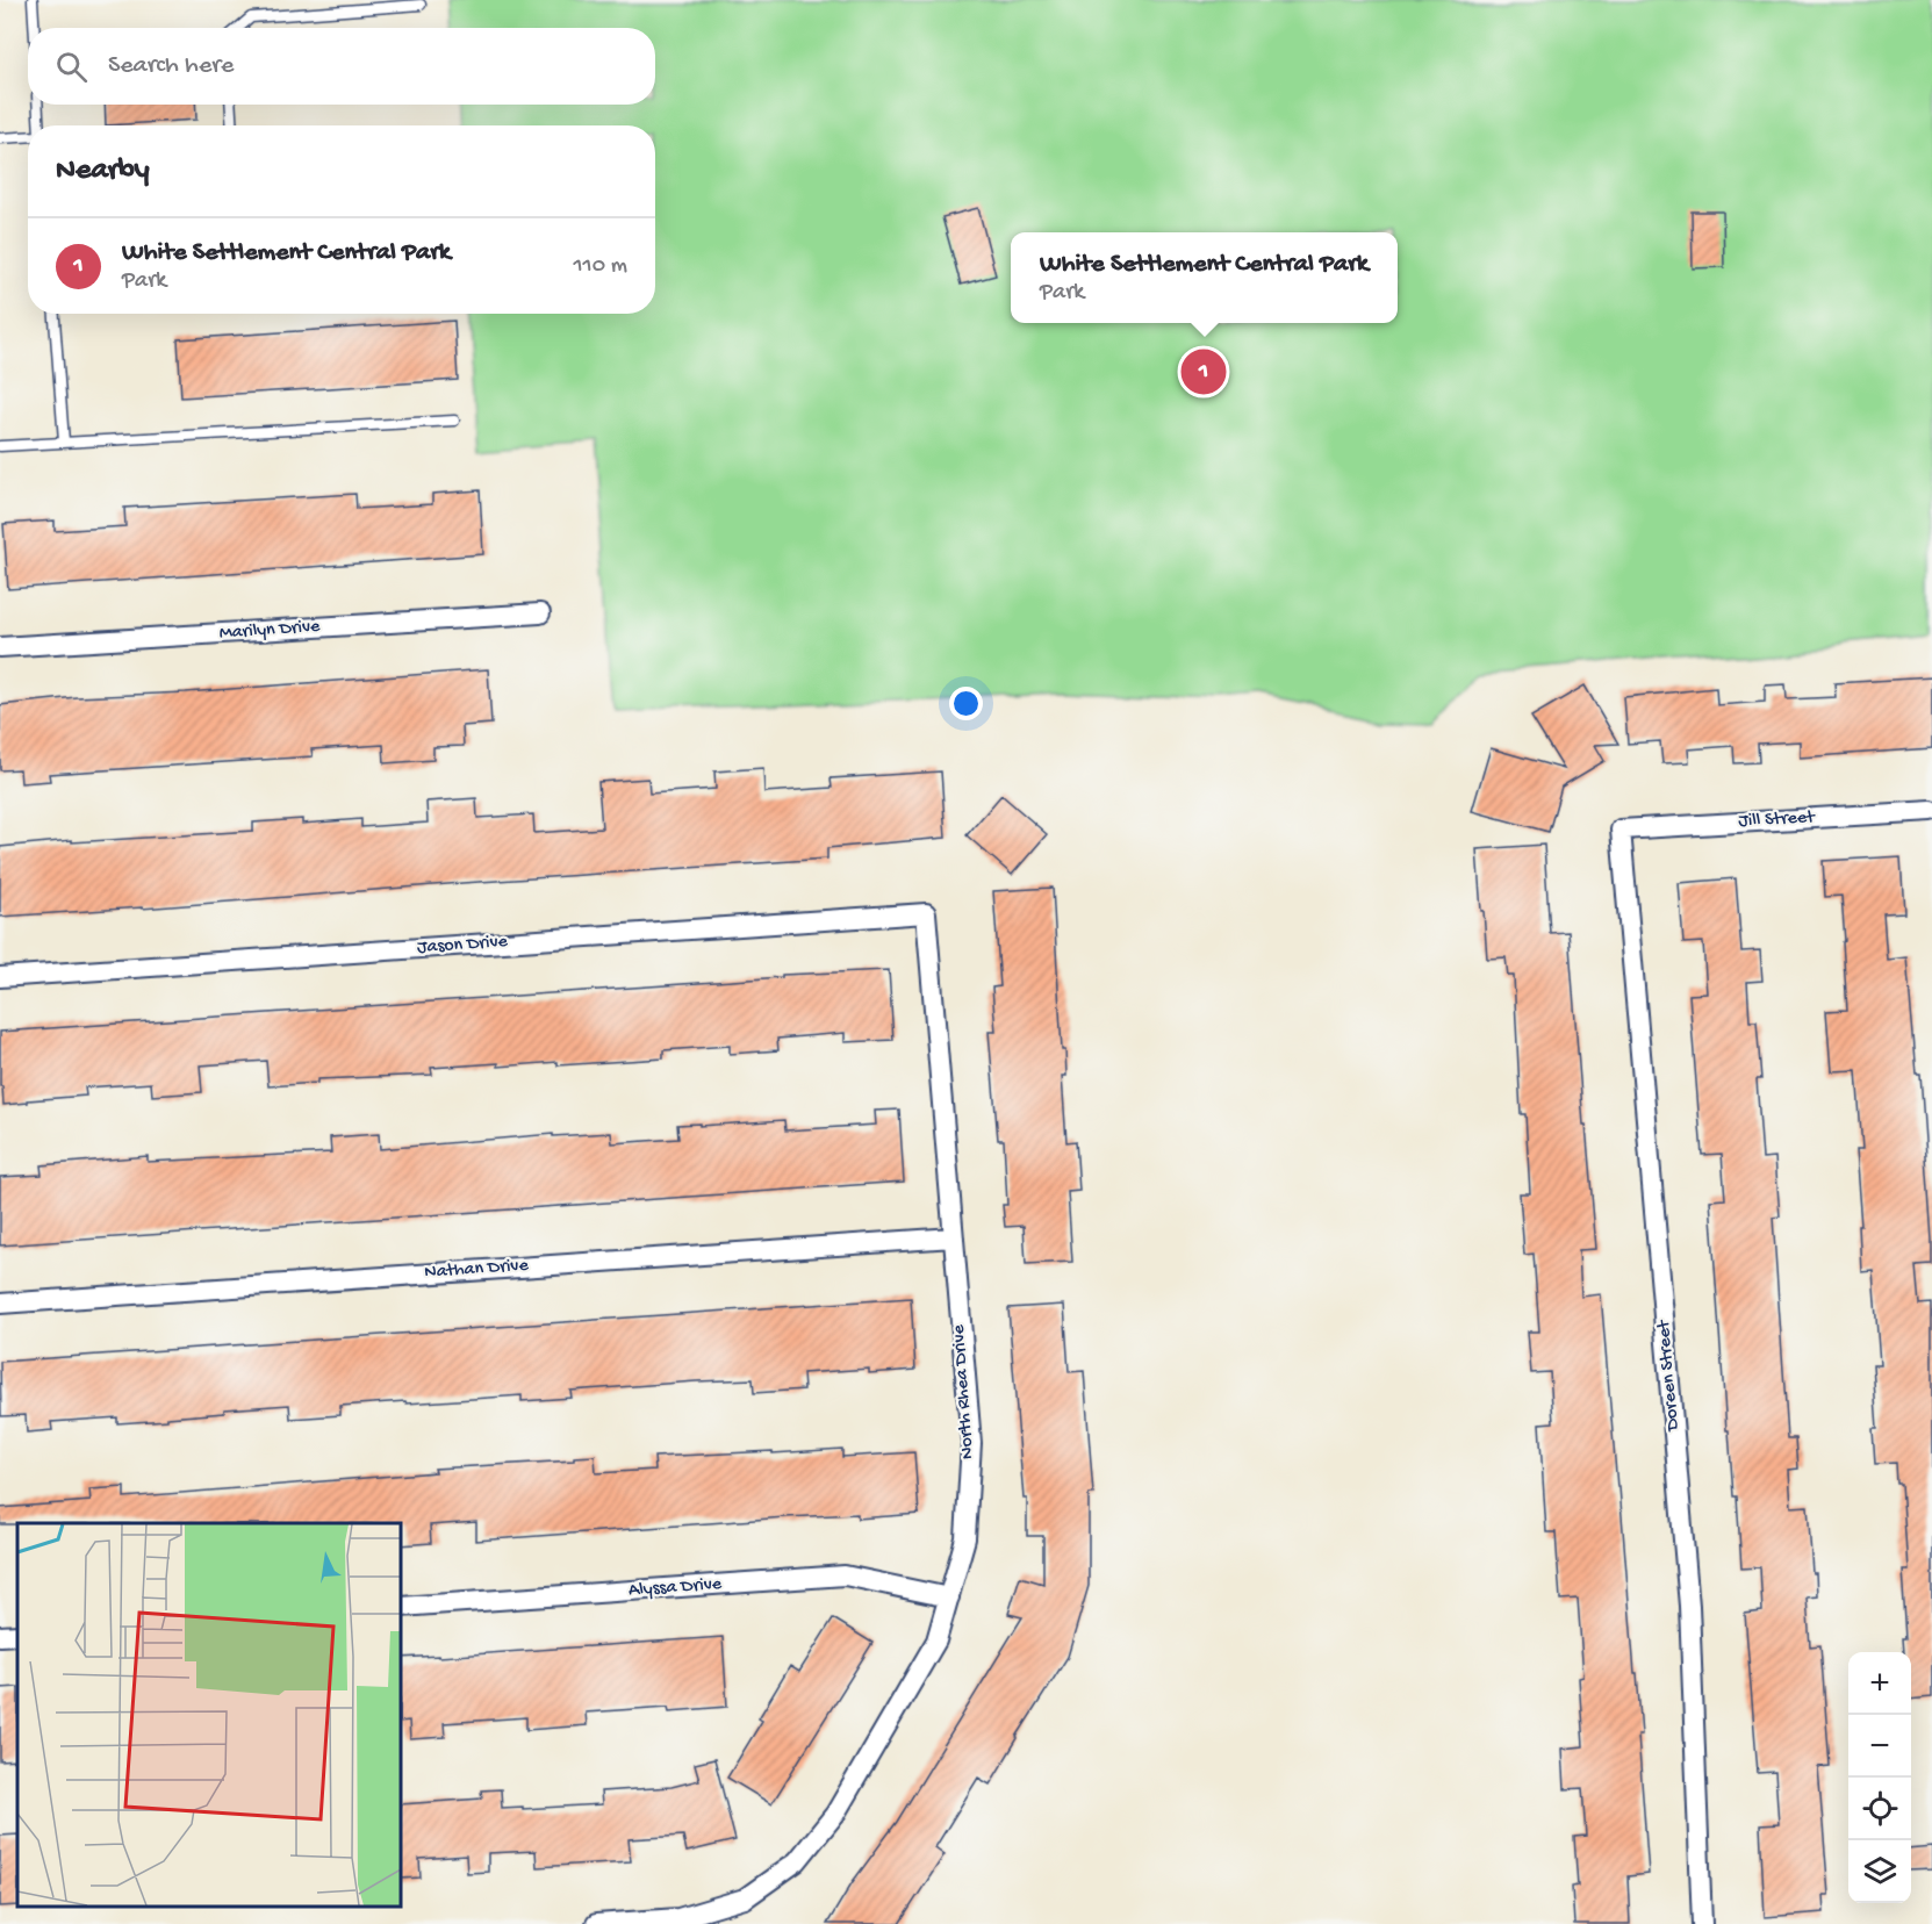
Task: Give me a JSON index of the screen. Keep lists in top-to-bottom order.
{
  "streets": {
    "street": [
      "Marilyn Drive",
      "Jill Street",
      "Jason Drive",
      "Nathan Drive",
      "Doreen Street",
      "North Rhea Drive",
      "Alyssa Drive"
    ]
  },
  "crossings": [
    ["Jill Street", "Doreen Street"],
    ["Jason Drive", "North Rhea Drive"],
    ["Nathan Drive", "North Rhea Drive"],
    ["North Rhea Drive", "Alyssa Drive"]
  ],
  "page": {
    "search": "Search here",
    "heading": "Nearby",
    "list": [
      {
        "mark": "1",
        "name": "White Settlement Central Park",
        "note": "Park",
        "value": "110 m"
      }
    ],
    "popup": ["White Settlement Central Park", "Park"],
    "pins": "1",
    "map_buttons": ["+", "−"]
  }
}
